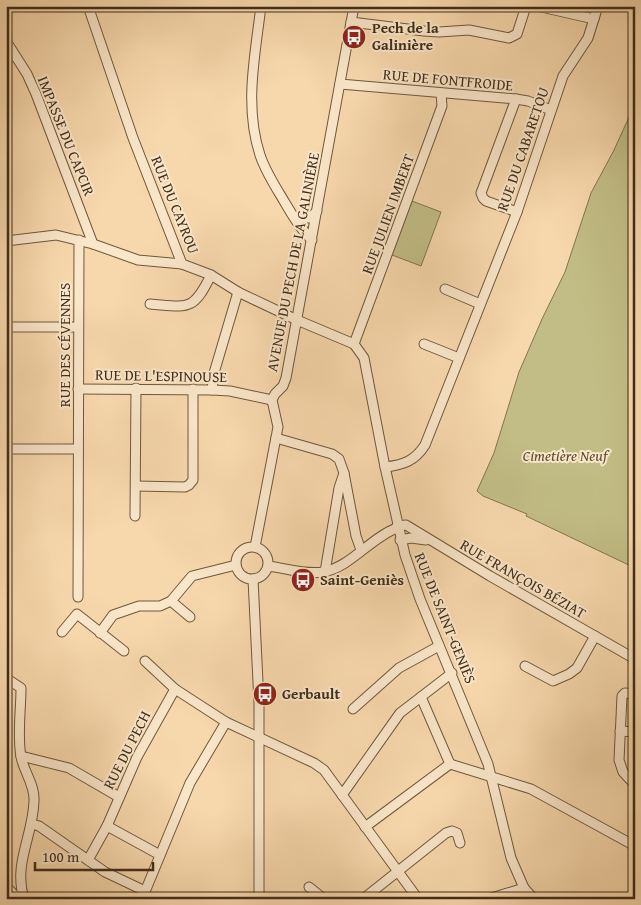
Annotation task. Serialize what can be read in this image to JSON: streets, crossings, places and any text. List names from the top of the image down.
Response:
{
  "streets": {
    "street": [
      "RUE DE FONTFROIDE",
      "IMPASSE DU CAPCIR",
      "RUE DU CABARETOU",
      "RUE DU CAYROU",
      "RUE JULIEN IMBERT",
      "AVENUE DU PECH DE LA GALINIÈRE",
      "RUE DES CÉVENNES",
      "RUE DE L'ESPINOUSE",
      "RUE FRANÇOIS BÉZIAT",
      "RUE DE SAINT-GENIÈS",
      "RUE DU PECH"
    ]
  },
  "crossings": [
    ["RUE DE FONTFROIDE", "RUE DU CABARETOU"],
    ["RUE DE FONTFROIDE", "RUE JULIEN IMBERT"],
    ["RUE DE FONTFROIDE", "AVENUE DU PECH DE LA GALINIÈRE"],
    ["RUE DU CABARETOU", "RUE DE SAINT-GENIÈS"],
    ["RUE DU CAYROU", "RUE JULIEN IMBERT"],
    ["RUE DU CAYROU", "AVENUE DU PECH DE LA GALINIÈRE"],
    ["RUE DU CAYROU", "RUE DE SAINT-GENIÈS"],
    ["RUE JULIEN IMBERT", "RUE DE SAINT-GENIÈS"],
    ["AVENUE DU PECH DE LA GALINIÈRE", "RUE DE L'ESPINOUSE"],
    ["RUE DES CÉVENNES", "RUE DE L'ESPINOUSE"],
    ["RUE FRANÇOIS BÉZIAT", "RUE DE SAINT-GENIÈS"]
  ],
  "parks": ["Cimetière Neuf"],
  "places": {
    "bus stop": ["Pech de la Galinière", "Saint-Geniès", "Gerbault"]
  },
  "scale_bar": "100 m"
}
